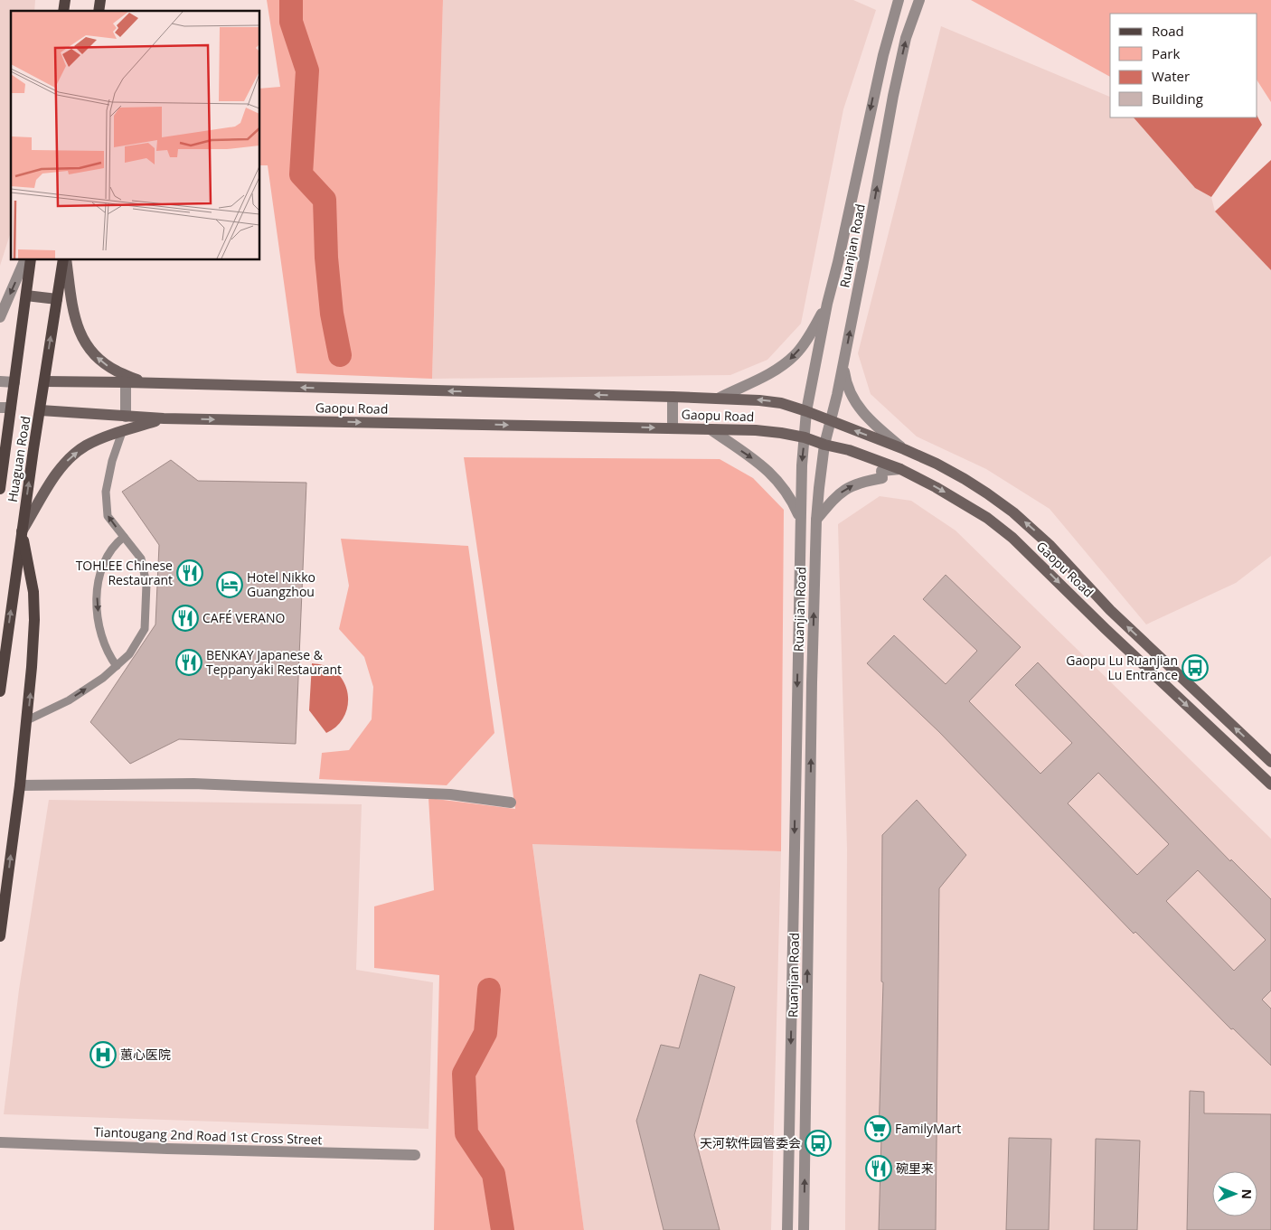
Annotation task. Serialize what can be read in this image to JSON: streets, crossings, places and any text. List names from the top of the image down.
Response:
{
  "streets": {
    "main road": ["Gaopu Road", "Huaguan Road"],
    "street": ["Ruanjian Road", "Tiantougang 2nd Road 1st Cross Street"]
  },
  "crossings": [
    ["Ruanjian Road", "Gaopu Road"],
    ["Gaopu Road", "Huaguan Road"]
  ],
  "places": {
    "restaurant": [
      "TOHLEE Chinese Restaurant",
      "CAFÉ VERANO",
      "BENKAY Japanese & Teppanyaki Restaurant",
      "碗里来"
    ],
    "hotel": ["Hotel Nikko Guangzhou"],
    "bus stop": ["Gaopu Lu Ruanjian Lu Entrance", "天河软件园管委会"],
    "hospital": ["蕙心医院"],
    "supermarket": ["FamilyMart"]
  },
  "legend": [
    "Road",
    "Park",
    "Water",
    "Building"
  ],
  "north": "right"
}
